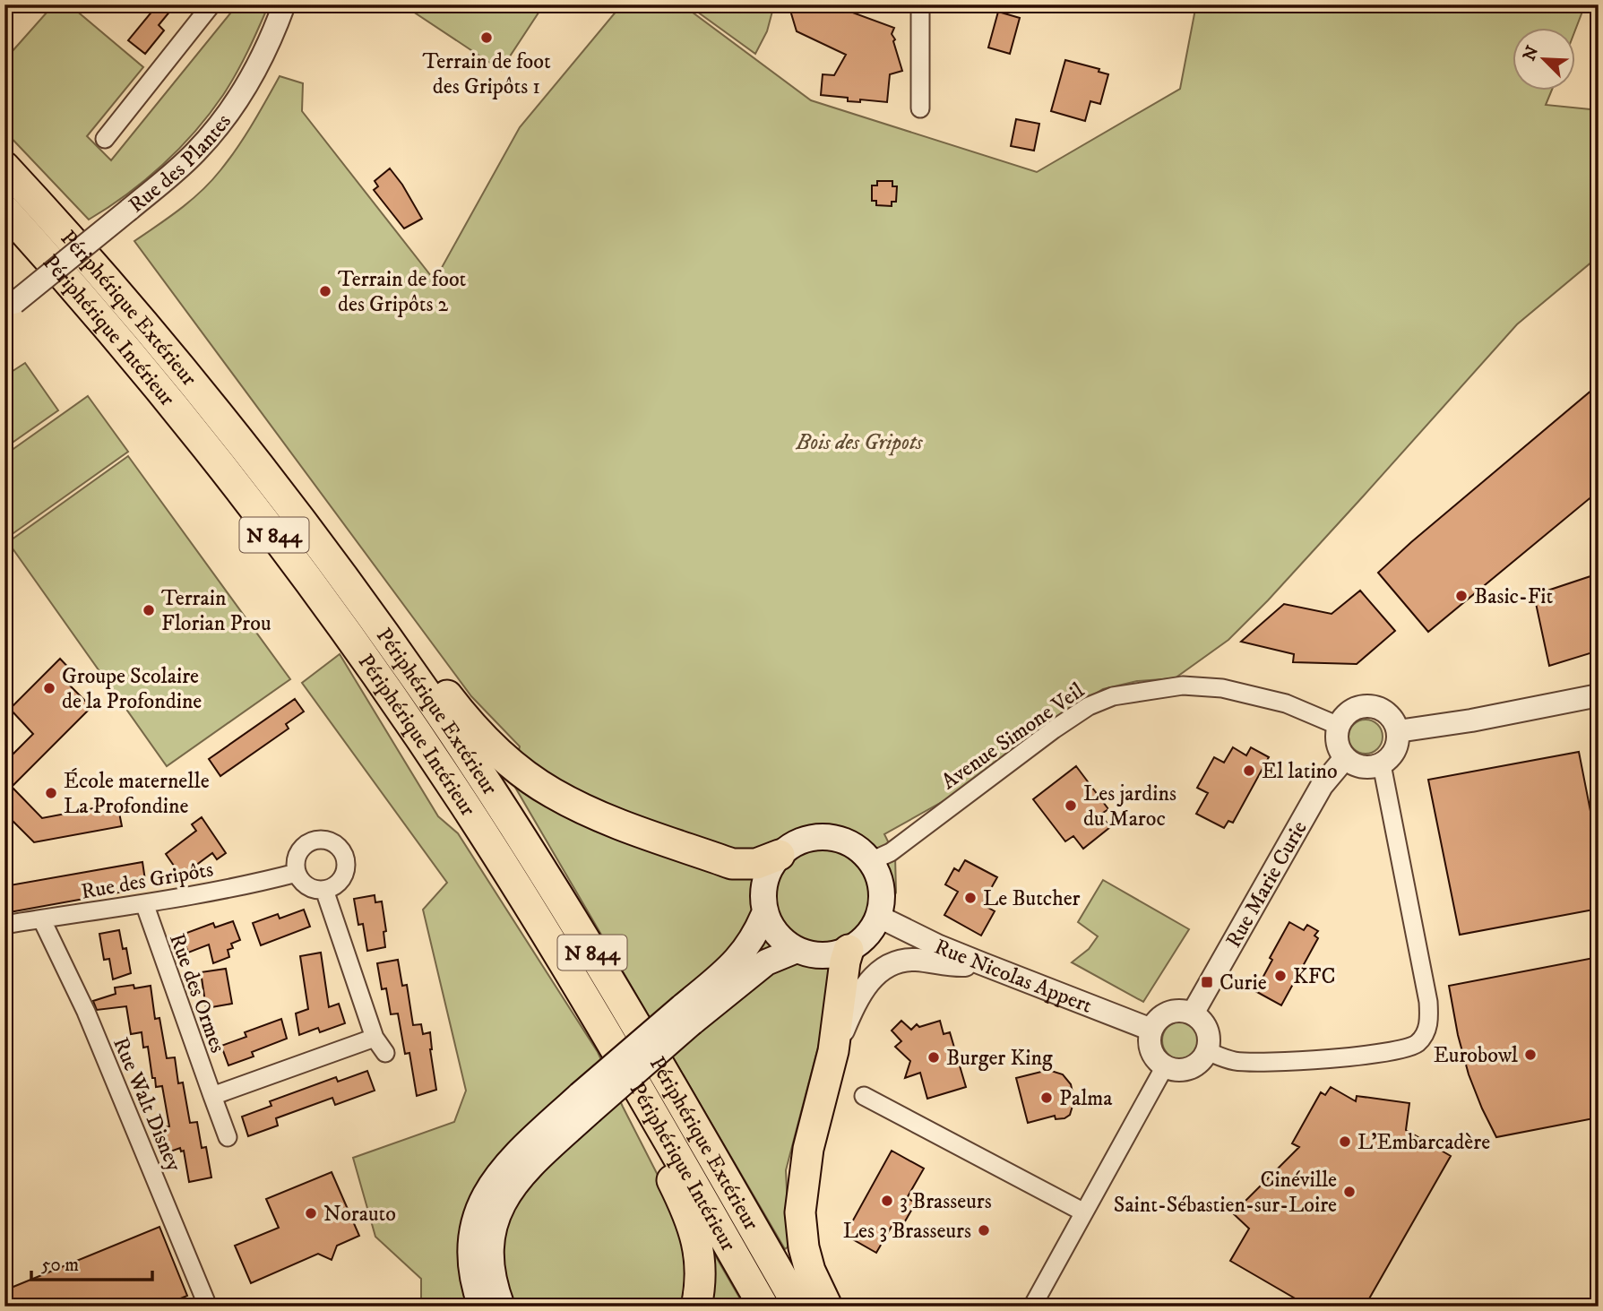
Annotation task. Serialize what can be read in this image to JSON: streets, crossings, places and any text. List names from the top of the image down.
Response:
{
  "streets": {
    "highway": ["Périphérique Extérieur", "Périphérique Intérieur", "N 844"],
    "street": [
      "Rue des Plantes",
      "Avenue Simone Veil",
      "Rue des Gripôts",
      "Rue Marie Curie",
      "Rue Nicolas Appert",
      "Rue des Ormes",
      "Rue Walt Disney"
    ]
  },
  "crossings": [
    ["Avenue Simone Veil", "Rue Marie Curie"],
    ["Avenue Simone Veil", "Rue Nicolas Appert"],
    ["Rue des Gripôts", "Rue des Ormes"],
    ["Rue des Gripôts", "Rue Walt Disney"],
    ["Rue Marie Curie", "Rue Nicolas Appert"]
  ],
  "parks": ["Bois des Gripots"],
  "places": {
    "other": [
      "Terrain de foot des Gripôts 1",
      "Terrain de foot des Gripôts 2",
      "Basic-Fit",
      "Terrain Florian Prou",
      "Groupe Scolaire de la Profondine",
      "El latino",
      "École maternelle La Profondine",
      "Les jardins du Maroc",
      "Le Butcher",
      "KFC",
      "Eurobowl",
      "Burger King",
      "Palma",
      "L'Embarcadère",
      "Cinéville Saint-Sébastien-sur-Loire",
      "3 Brasseurs",
      "Norauto",
      "Les 3 Brasseurs"
    ],
    "transit": ["Curie"]
  },
  "scale_bar": "50 m",
  "north": "top left"
}
